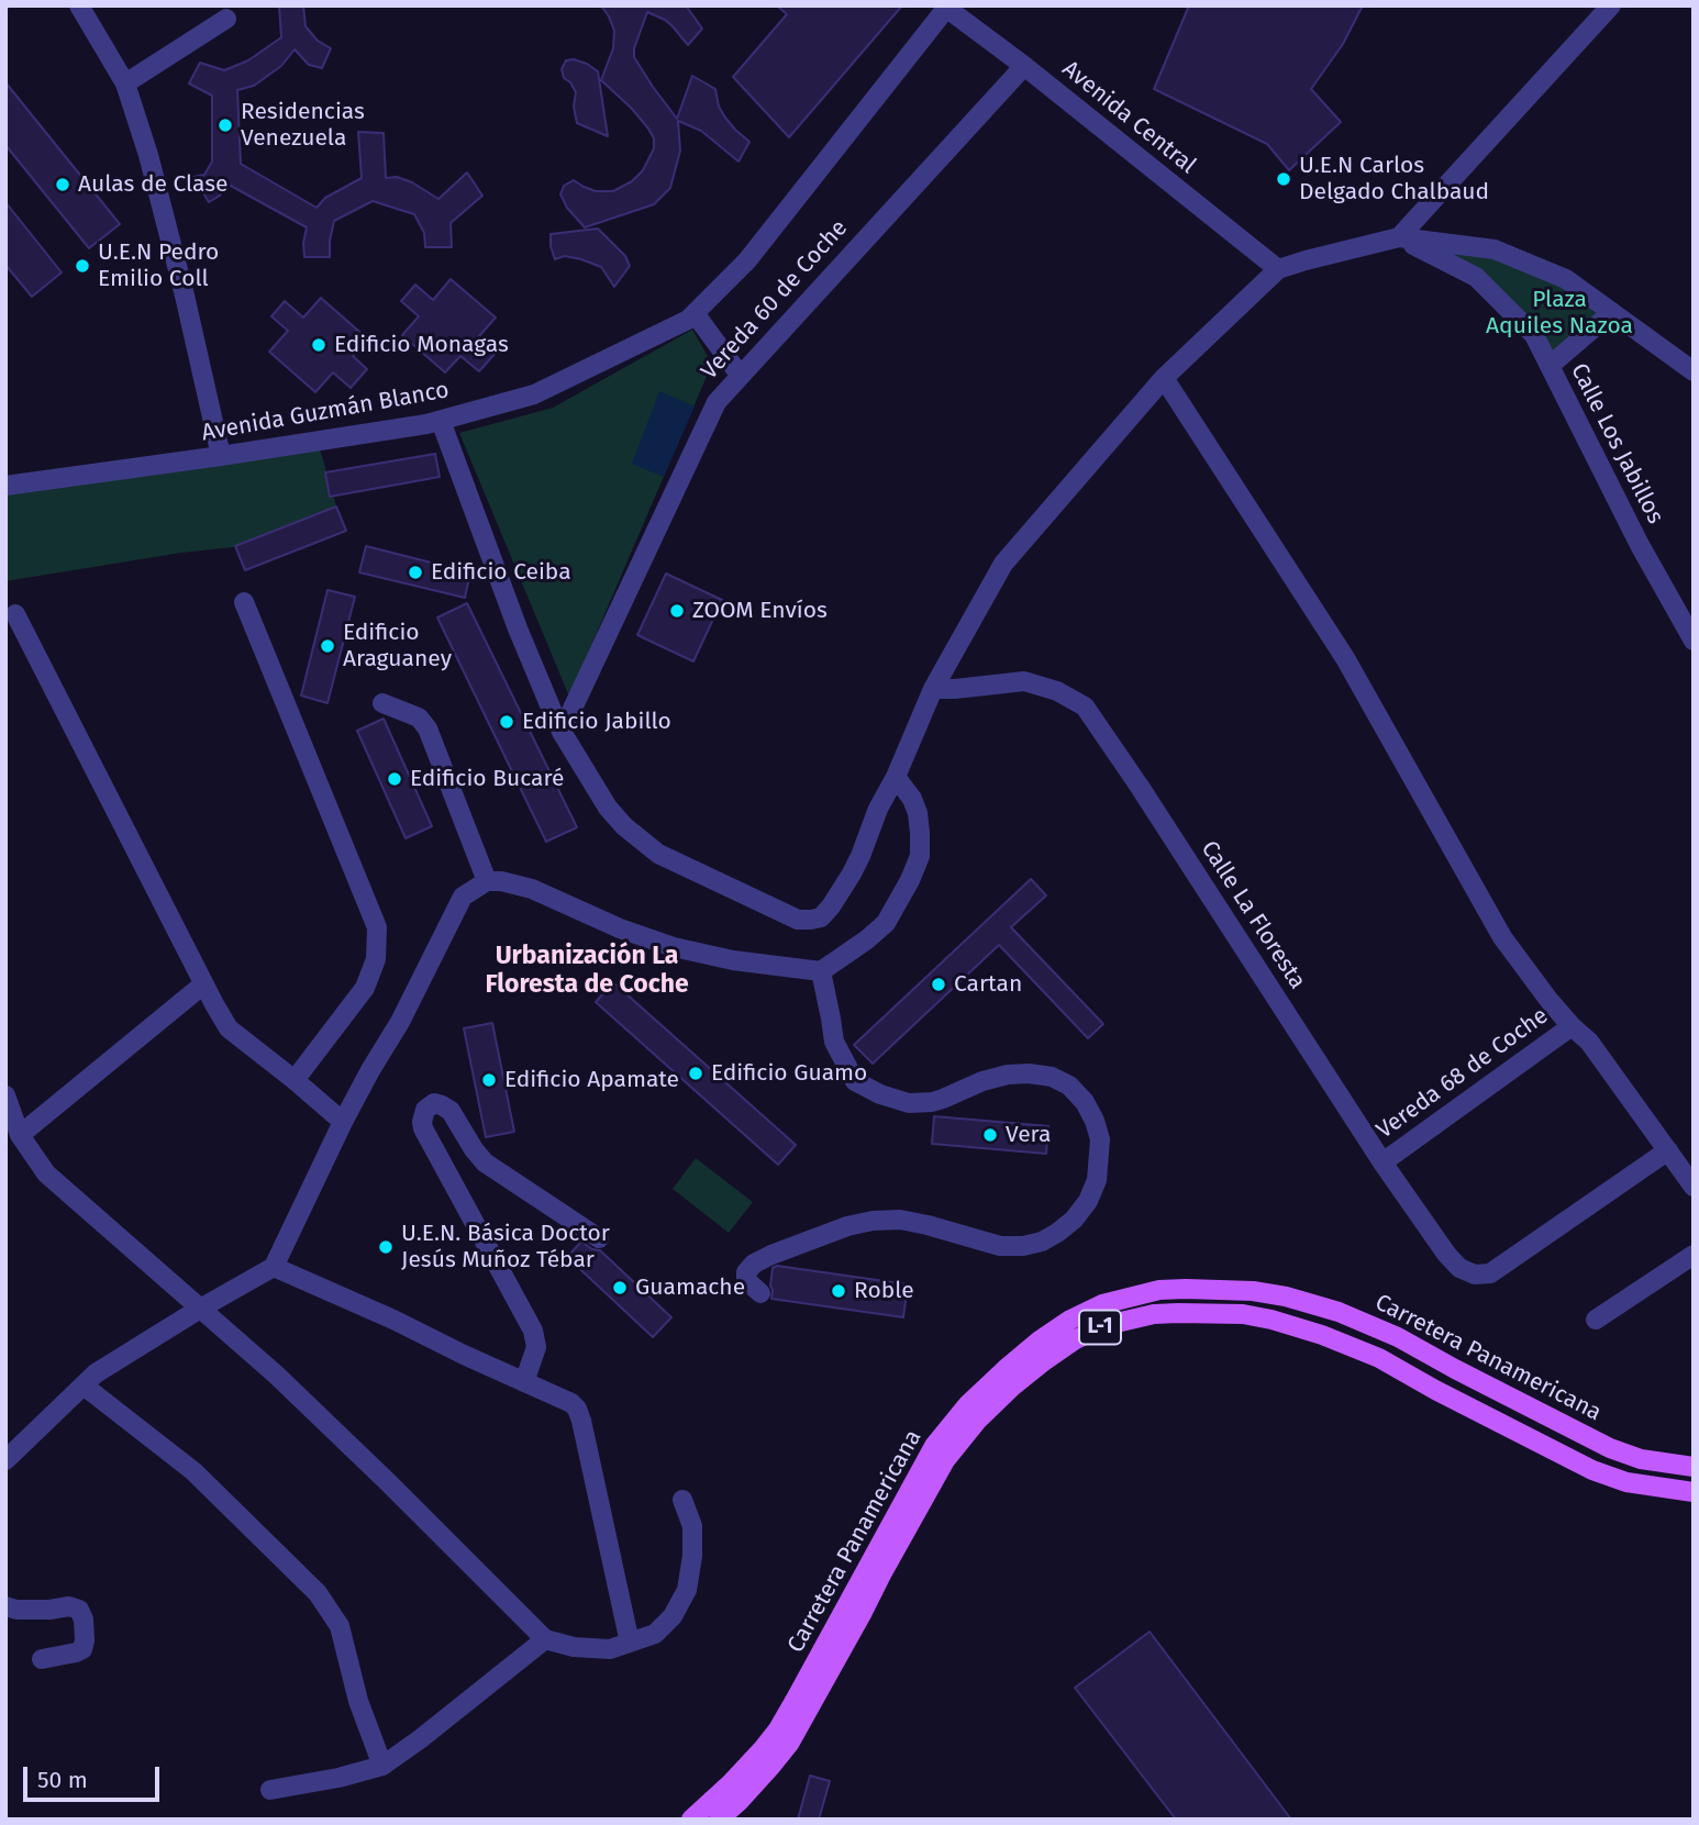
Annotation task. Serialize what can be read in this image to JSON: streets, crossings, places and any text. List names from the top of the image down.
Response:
{
  "streets": {
    "main road": ["L-1", "Carretera Panamericana"],
    "street": [
      "Avenida Central",
      "Vereda 60 de Coche",
      "Avenida Guzmán Blanco",
      "Calle Los Jabillos",
      "Calle La Floresta",
      "Vereda 68 de Coche"
    ]
  },
  "crossings": [
    ["Avenida Central", "Vereda 60 de Coche"],
    ["Avenida Central", "Avenida Guzmán Blanco"],
    ["Calle La Floresta", "Vereda 68 de Coche"]
  ],
  "districts": ["Urbanización La Floresta de Coche"],
  "parks": ["Plaza Aquiles Nazoa"],
  "places": [
    "Residencias Venezuela",
    "U.E.N Carlos Delgado Chalbaud",
    "Aulas de Clase",
    "U.E.N Pedro Emilio Coll",
    "Edificio Monagas",
    "Edificio Ceiba",
    "ZOOM Envíos",
    "Edificio Araguaney",
    "Edificio Jabillo",
    "Edificio Bucaré",
    "Cartan",
    "Edificio Guamo",
    "Edificio Apamate",
    "Vera",
    "U.E.N. Básica Doctor Jesús Muñoz Tébar",
    "Guamache",
    "Roble"
  ],
  "scale_bar": "50 m"
}
